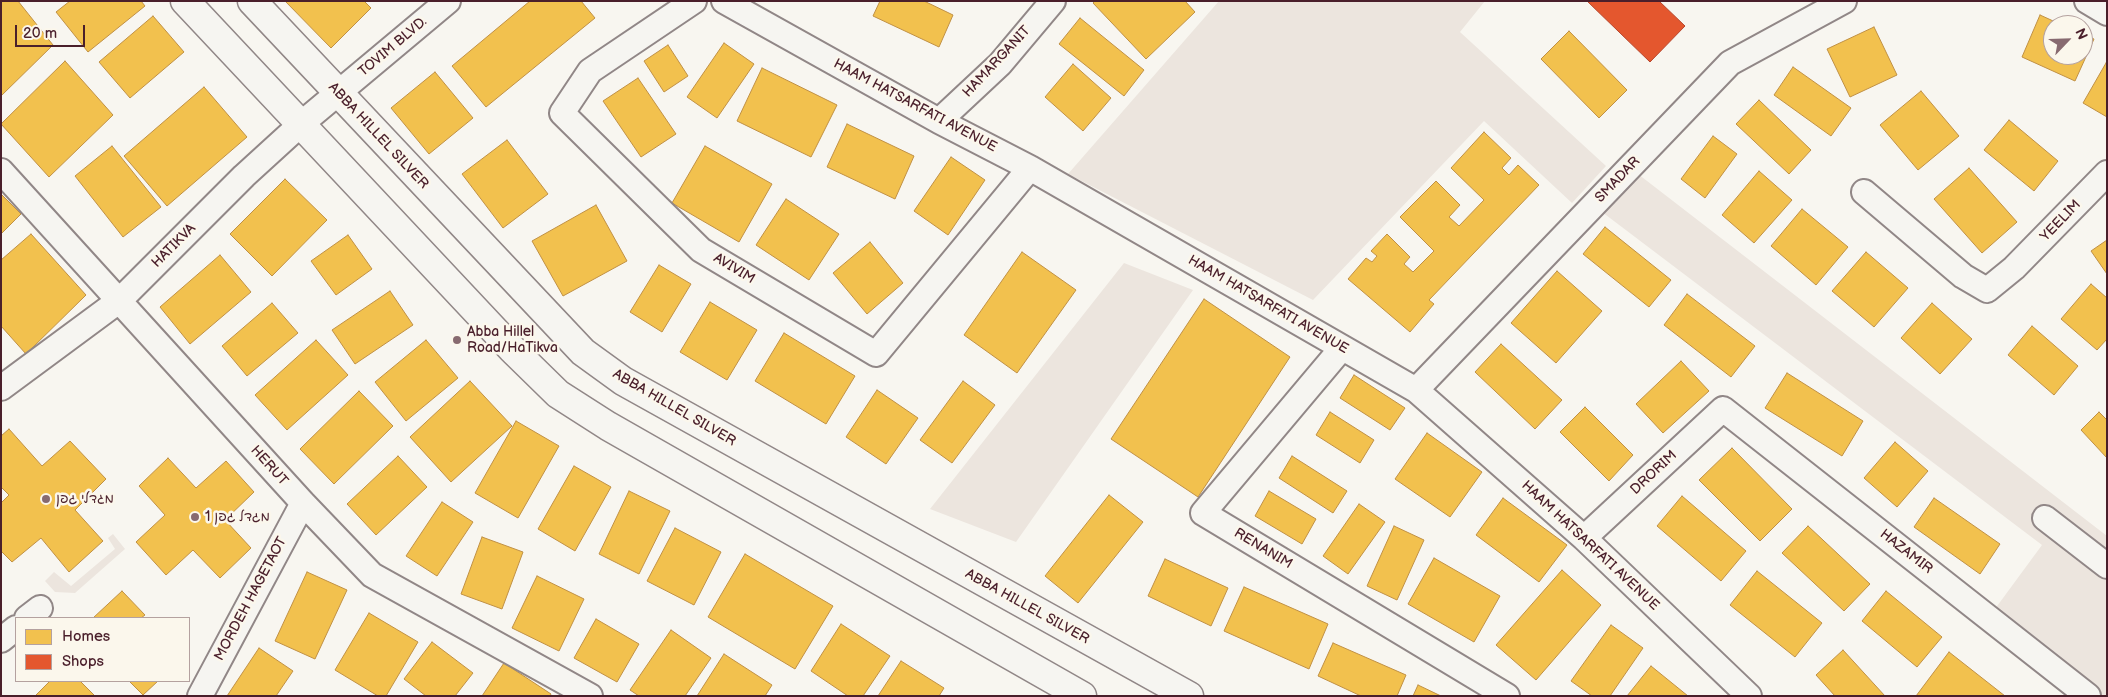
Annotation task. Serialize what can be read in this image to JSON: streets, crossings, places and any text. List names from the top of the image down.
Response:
{
  "streets": {
    "main road": ["ABBA HILLEL SILVER"],
    "street": [
      "TOVIM BLVD.",
      "HAMARGANIT",
      "HAAM HATSARFATI AVENUE",
      "SMADAR",
      "YEELIM",
      "HATIKVA",
      "AVIVIM",
      "HERUT",
      "DRORIM",
      "RENANIM",
      "HAZAMIR",
      "MORDEH HAGETAOT"
    ]
  },
  "crossings": [
    ["TOVIM BLVD.", "ABBA HILLEL SILVER"],
    ["TOVIM BLVD.", "HATIKVA"],
    ["HAMARGANIT", "HAAM HATSARFATI AVENUE"],
    ["HAAM HATSARFATI AVENUE", "SMADAR"],
    ["HAAM HATSARFATI AVENUE", "AVIVIM"],
    ["HAAM HATSARFATI AVENUE", "DRORIM"],
    ["HAAM HATSARFATI AVENUE", "RENANIM"],
    ["ABBA HILLEL SILVER", "HATIKVA"],
    ["HATIKVA", "HERUT"],
    ["HERUT", "MORDEH HAGETAOT"],
    ["DRORIM", "HAZAMIR"]
  ],
  "places": ["Abba Hillel Road/HaTikva", "מגדלי גפן", "מגדל גפן 1"],
  "legend": ["Homes", "Shops"],
  "scale_bar": "20 m",
  "north": "top right"
}
